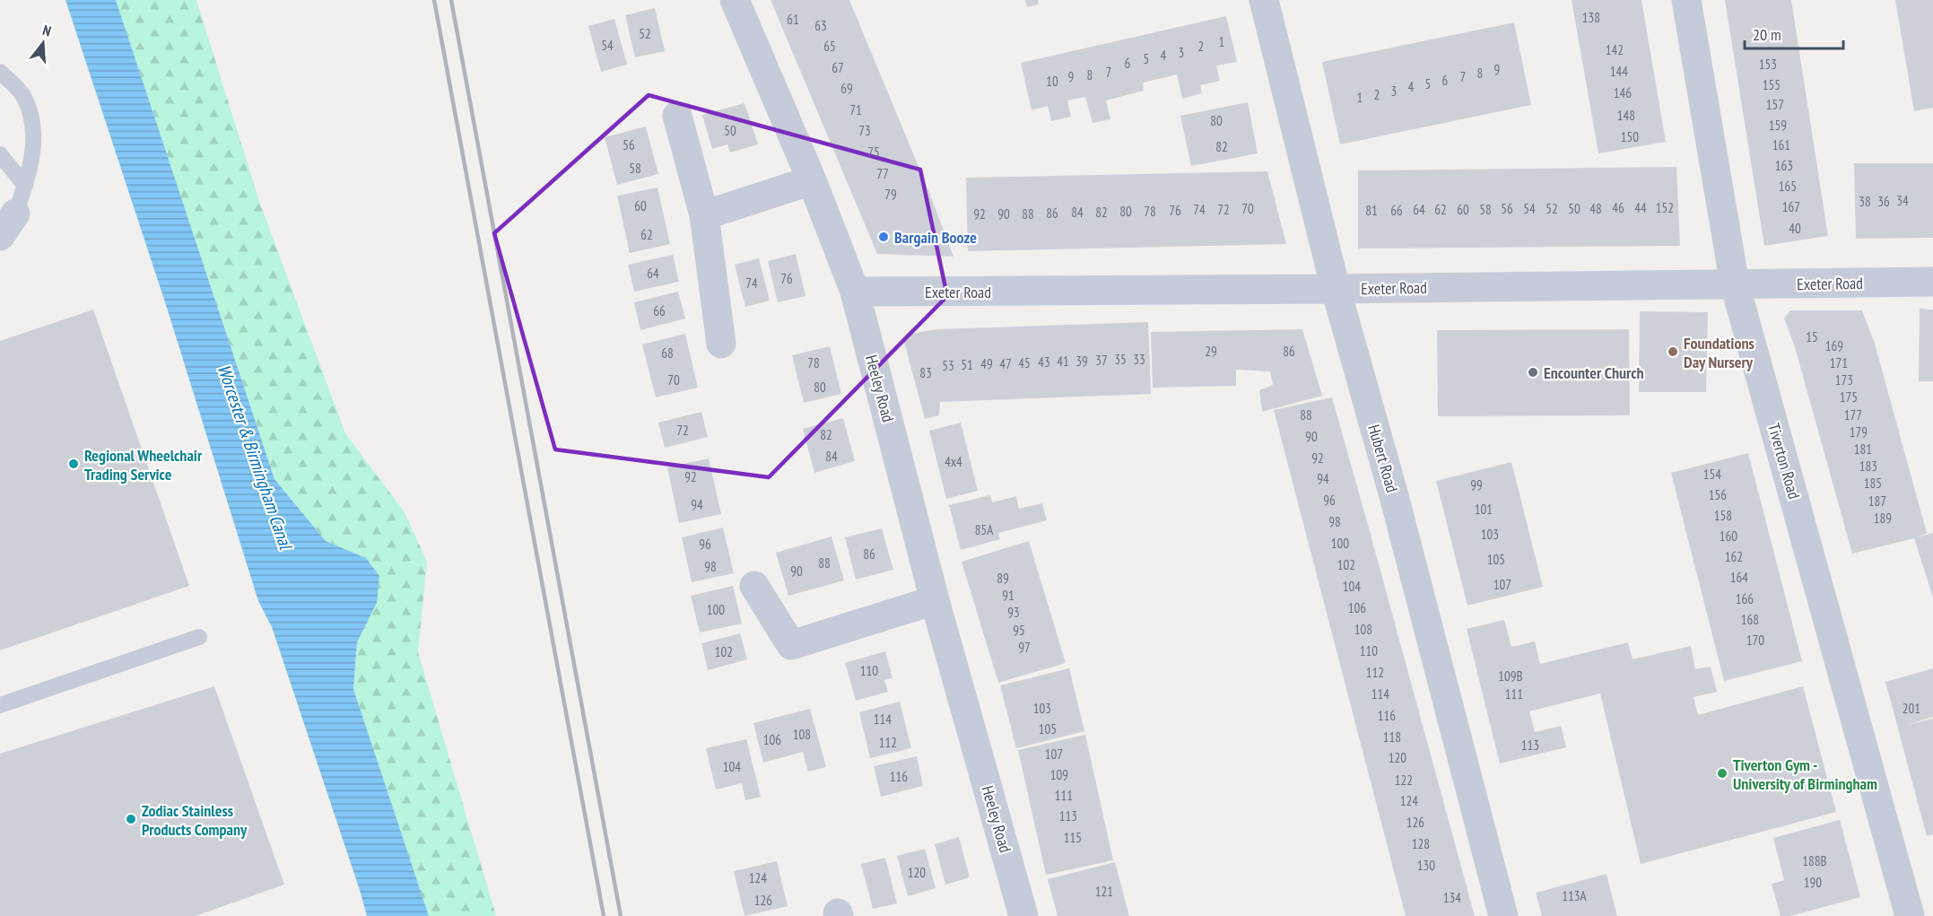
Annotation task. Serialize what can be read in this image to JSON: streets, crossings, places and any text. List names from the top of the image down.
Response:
{
  "streets": {
    "street": [
      "Exeter Road",
      "Heeley Road",
      "Hubert Road",
      "Tiverton Road"
    ]
  },
  "crossings": [
    ["Exeter Road", "Heeley Road"],
    ["Exeter Road", "Hubert Road"],
    ["Exeter Road", "Tiverton Road"]
  ],
  "water": ["Worcester & Birmingham Canal"],
  "places": [
    "Bargain Booze",
    "Foundations Day Nursery",
    "Encounter Church",
    "Regional Wheelchair Trading Service",
    "Tiverton Gym - University of Birmingham",
    "Zodiac Stainless Products Company"
  ],
  "house_numbers": [
    "138",
    "61",
    "63",
    "52",
    "1",
    "54",
    "65",
    "2",
    "142",
    "3",
    "4",
    "5",
    "6",
    "153",
    "67",
    "9",
    "144",
    "7",
    "8",
    "8",
    "9",
    "7",
    "6",
    "10",
    "5",
    "155",
    "4",
    "69",
    "3",
    "146",
    "2",
    "1",
    "157",
    "71",
    "148",
    "80",
    "159",
    "50",
    "73",
    "150",
    "56",
    "161",
    "82",
    "75",
    "163",
    "58",
    "77",
    "165",
    "79",
    "34",
    "38",
    "36",
    "60",
    "167",
    "46",
    "44",
    "152",
    "70",
    "56",
    "54",
    "52",
    "50",
    "48",
    "74",
    "72",
    "64",
    "62",
    "60",
    "58",
    "76",
    "81",
    "66",
    "80",
    "78",
    "84",
    "82",
    "86",
    "92",
    "90",
    "88",
    "40",
    "62",
    "64",
    "76",
    "74",
    "66",
    "15",
    "169",
    "29",
    "86",
    "68",
    "35",
    "33",
    "37",
    "41",
    "39",
    "43",
    "78",
    "45",
    "171",
    "49",
    "47",
    "51",
    "53",
    "83",
    "70",
    "173",
    "80",
    "175",
    "88",
    "177",
    "72",
    "179",
    "82",
    "90",
    "181",
    "84",
    "92",
    "4x4",
    "183",
    "154",
    "92",
    "94",
    "185",
    "99",
    "156",
    "96",
    "187",
    "94",
    "101",
    "158",
    "189",
    "98",
    "85A",
    "103",
    "160",
    "100",
    "96",
    "86",
    "162",
    "105",
    "88",
    "102",
    "98",
    "90",
    "164",
    "89",
    "107",
    "104",
    "91",
    "166",
    "106",
    "100",
    "93",
    "168",
    "108",
    "95",
    "170",
    "97",
    "110",
    "102",
    "110",
    "112",
    "109B",
    "114",
    "111",
    "103",
    "201",
    "116",
    "114",
    "105",
    "108",
    "118",
    "106",
    "112",
    "113",
    "107",
    "120",
    "104",
    "109",
    "116",
    "122",
    "111",
    "124",
    "113",
    "126",
    "115",
    "128",
    "188B",
    "130",
    "120",
    "124",
    "190",
    "121",
    "113A",
    "134",
    "126"
  ],
  "scale_bar": "20 m",
  "north": "top"
}
